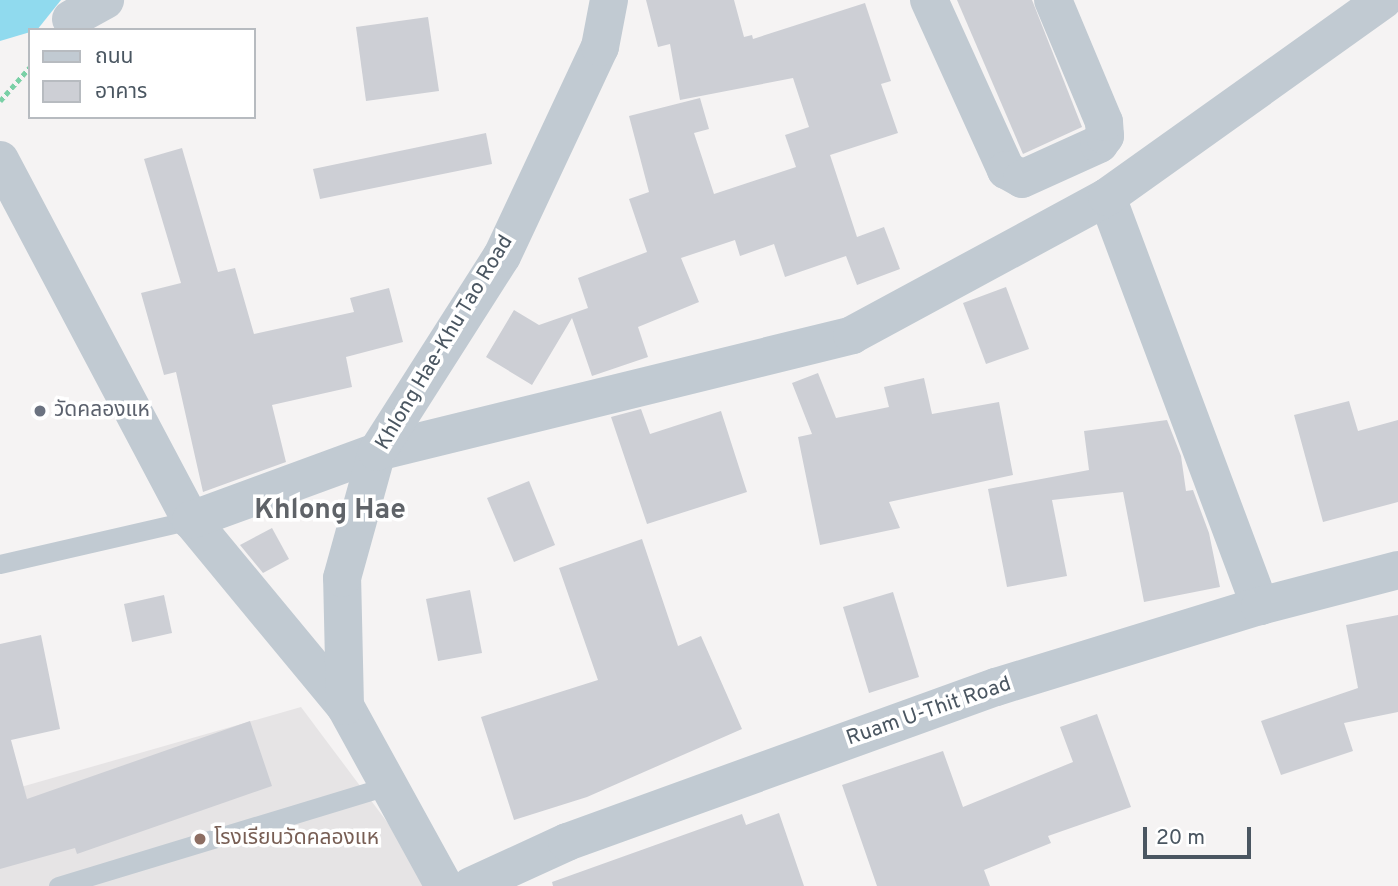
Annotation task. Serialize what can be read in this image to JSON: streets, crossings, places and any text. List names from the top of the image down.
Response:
{
  "streets": {
    "street": ["Khlong Hae-Khu Tao Road", "Ruam U-Thit Road"]
  },
  "districts": ["Khlong Hae"],
  "places": ["วัดคลองแห", "โรงเรียนวัดคลองแห"],
  "legend": ["ถนน", "อาคาร"],
  "scale_bar": "20 m"
}
